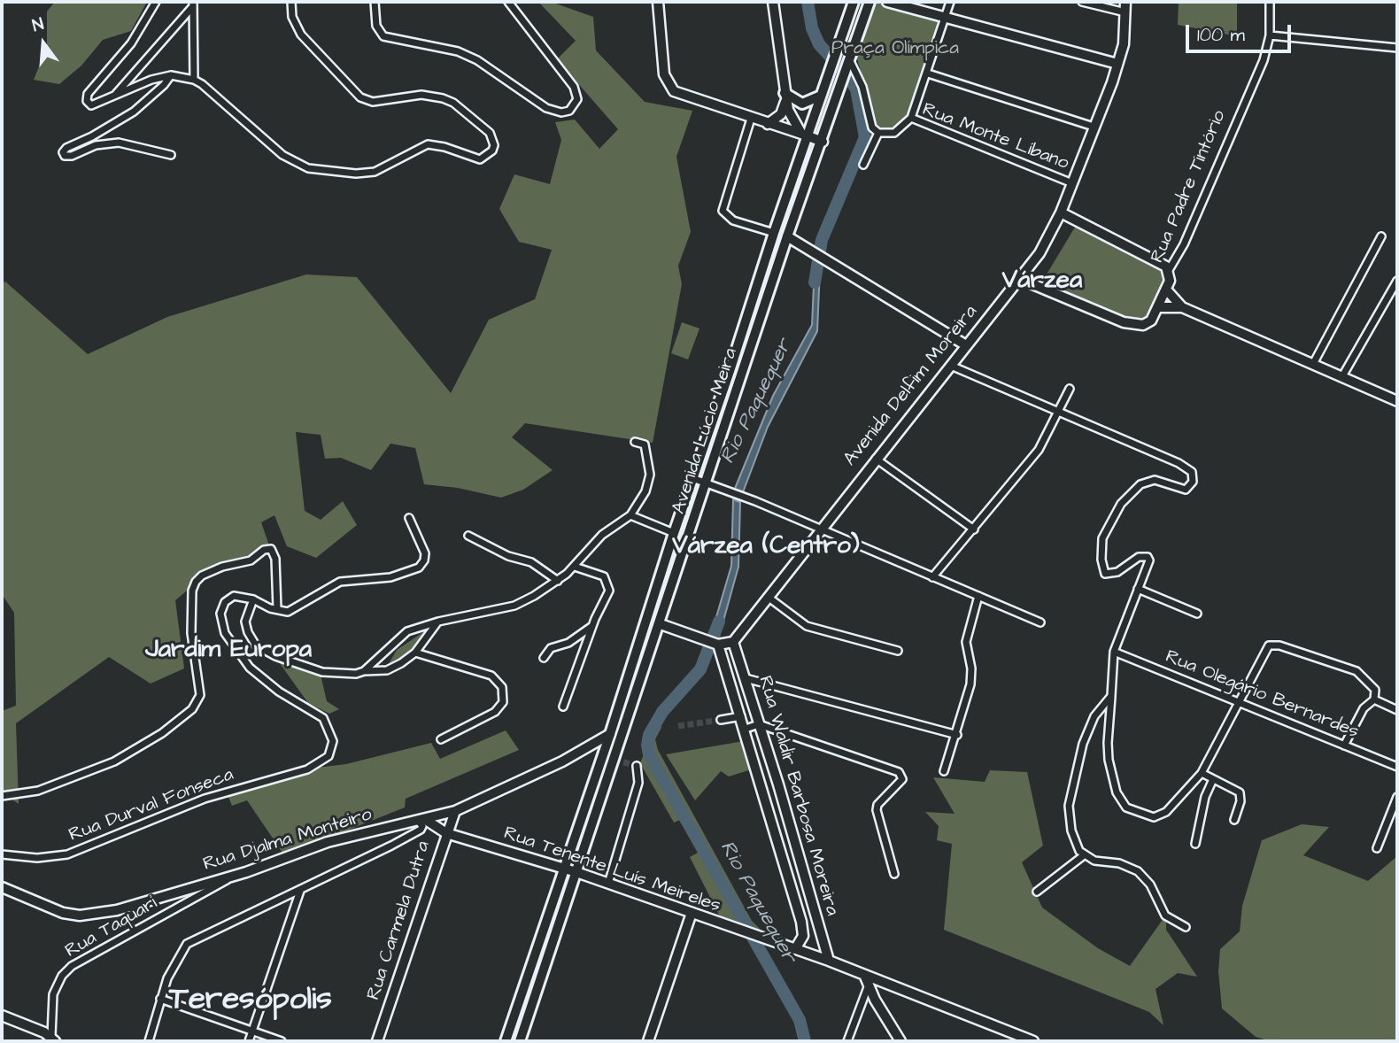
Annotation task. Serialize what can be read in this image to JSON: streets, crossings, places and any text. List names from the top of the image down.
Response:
{
  "streets": {
    "main road": [
      "Rua Padre Tintório",
      "Avenida Delfim Moreira",
      "Avenida Lúcio Meira",
      "Rua Waldir Barbosa Moreira",
      "Rua Djalma Monteiro",
      "Rua Tenente Luís Meireles",
      "Rua Carmela Dutra"
    ],
    "street": [
      "Rua Monte Líbano",
      "Rua Olegário Bernardes",
      "Rua Durval Fonseca",
      "Rua Taquari"
    ]
  },
  "crossings": [
    ["Rua Monte Líbano", "Avenida Delfim Moreira"],
    ["Avenida Delfim Moreira", "Rua Waldir Barbosa Moreira"],
    ["Avenida Lúcio Meira", "Rua Djalma Monteiro"],
    ["Avenida Lúcio Meira", "Rua Tenente Luís Meireles"],
    ["Rua Waldir Barbosa Moreira", "Rua Tenente Luís Meireles"],
    ["Rua Djalma Monteiro", "Rua Tenente Luís Meireles"],
    ["Rua Djalma Monteiro", "Rua Carmela Dutra"],
    ["Rua Djalma Monteiro", "Rua Taquari"],
    ["Rua Tenente Luís Meireles", "Rua Carmela Dutra"]
  ],
  "districts": [
    "Várzea",
    "Várzea (Centro)",
    "Jardim Europa",
    "Teresópolis"
  ],
  "water": ["Rio Paquequer"],
  "parks": ["Praça Olímpica"],
  "scale_bar": "100 m",
  "north": "top"
}
